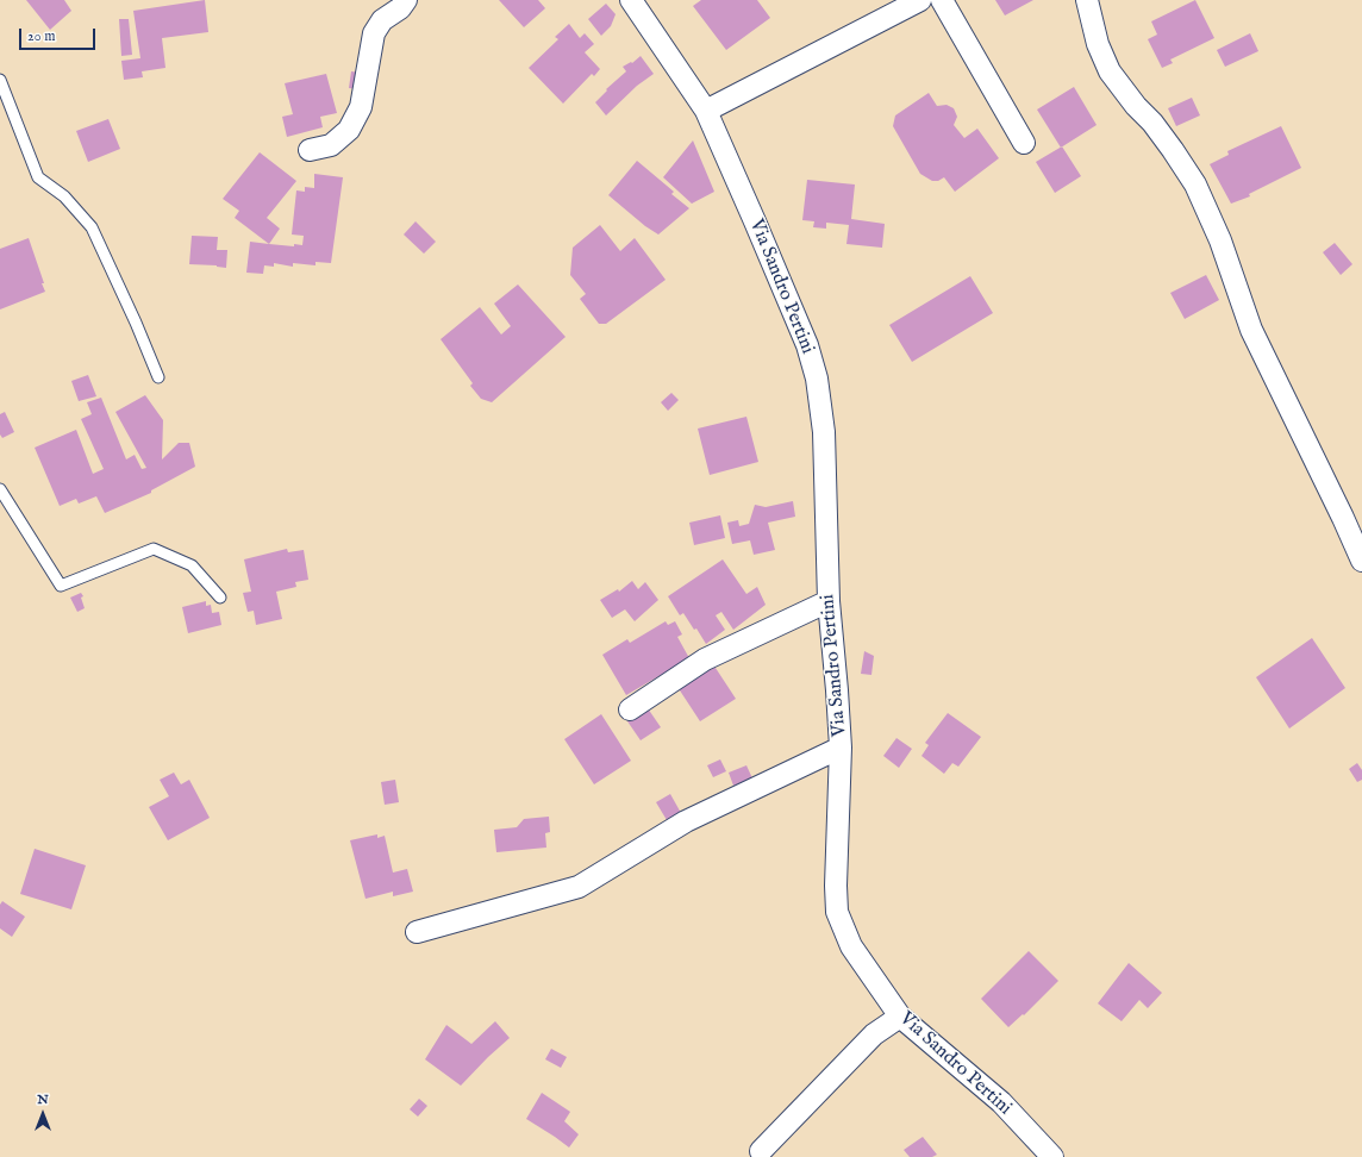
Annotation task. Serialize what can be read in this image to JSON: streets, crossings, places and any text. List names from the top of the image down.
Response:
{
  "streets": {
    "street": ["Via Sandro Pertini"]
  },
  "scale_bar": "20 m",
  "north": "top"
}
